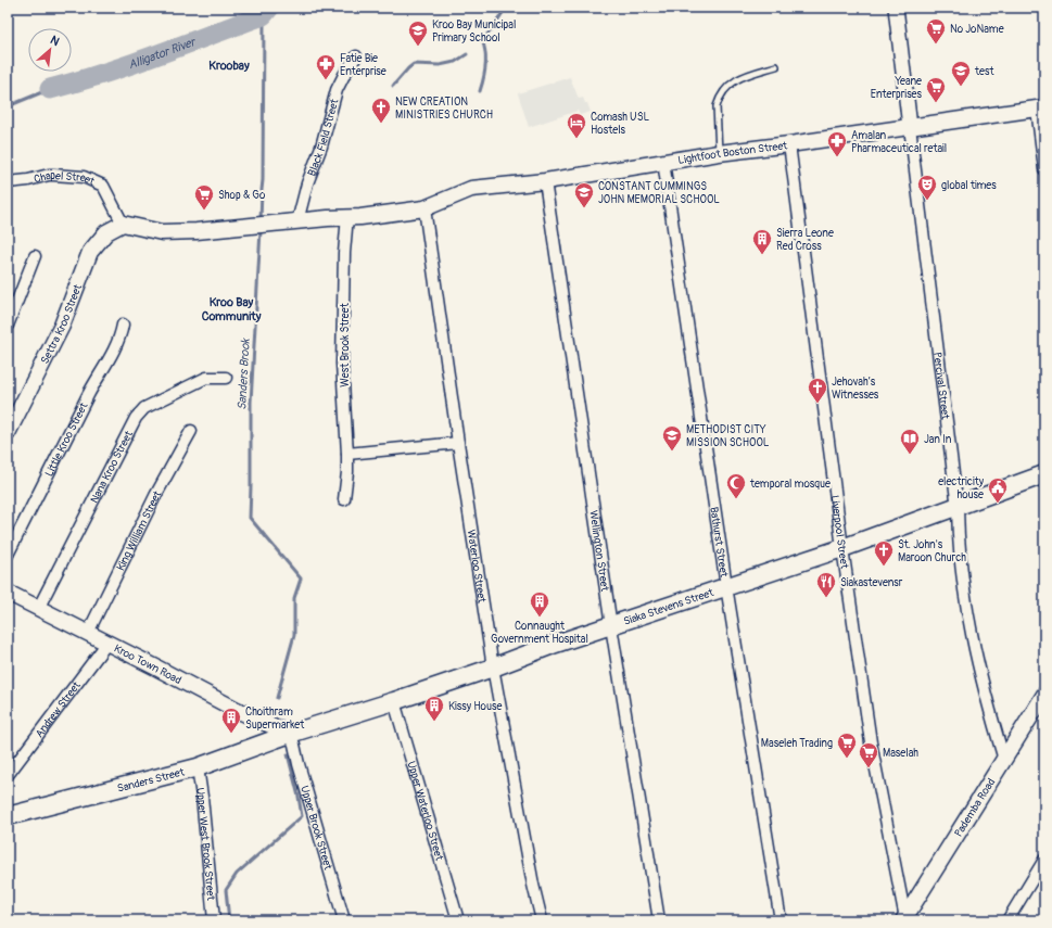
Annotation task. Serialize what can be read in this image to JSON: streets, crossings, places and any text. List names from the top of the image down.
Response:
{
  "streets": {
    "main road": [
      "Lightfoot Boston Street",
      "Settra Kroo Street",
      "Siaka Stevens Street",
      "Kroo Town Road",
      "Sanders Street",
      "Pademba Road"
    ],
    "street": [
      "Black Field Street",
      "Chapel Street",
      "West Brook Street",
      "Percival Street",
      "Little Kroo Street",
      "Nana Kroo Street",
      "King William Street",
      "Liverpool Street",
      "Bathurst Street",
      "Wellington Street",
      "Waterloo Street",
      "Andrew Street",
      "Upper Waterloo Street",
      "Upper Brook Street",
      "Upper West Brook Street"
    ]
  },
  "crossings": [
    ["Black Field Street", "Lightfoot Boston Street"],
    ["Lightfoot Boston Street", "Chapel Street"],
    ["Lightfoot Boston Street", "Settra Kroo Street"],
    ["Lightfoot Boston Street", "West Brook Street"],
    ["Lightfoot Boston Street", "Percival Street"],
    ["Lightfoot Boston Street", "Liverpool Street"],
    ["Lightfoot Boston Street", "Bathurst Street"],
    ["Lightfoot Boston Street", "Wellington Street"],
    ["Lightfoot Boston Street", "Waterloo Street"],
    ["Chapel Street", "Settra Kroo Street"],
    ["Percival Street", "Siaka Stevens Street"],
    ["Percival Street", "Pademba Road"],
    ["Nana Kroo Street", "Kroo Town Road"],
    ["King William Street", "Kroo Town Road"],
    ["Liverpool Street", "Siaka Stevens Street"],
    ["Liverpool Street", "Pademba Road"],
    ["Bathurst Street", "Siaka Stevens Street"],
    ["Wellington Street", "Siaka Stevens Street"],
    ["Waterloo Street", "Siaka Stevens Street"],
    ["Siaka Stevens Street", "Kroo Town Road"],
    ["Siaka Stevens Street", "Sanders Street"],
    ["Siaka Stevens Street", "Upper Waterloo Street"],
    ["Siaka Stevens Street", "Upper Brook Street"],
    ["Kroo Town Road", "Andrew Street"],
    ["Kroo Town Road", "Sanders Street"],
    ["Kroo Town Road", "Upper Brook Street"],
    ["Sanders Street", "Upper Brook Street"],
    ["Sanders Street", "Upper West Brook Street"]
  ],
  "districts": ["Kroobay", "Kroo Bay Community"],
  "water": ["Alligator River", "Sanders Brook"],
  "places": {
    "supermarket": [
      "No JoName",
      "Yeane Enterprises",
      "Shop & Go",
      "Maseleh Trading",
      "Maselah"
    ],
    "school or university": [
      "Kroo Bay Municipal Primary School",
      "test",
      "CONSTANT CUMMINGS JOHN MEMORIAL SCHOOL",
      "METHODIST CITY MISSION SCHOOL"
    ],
    "pharmacy": ["Fatie Bie Enterprise", "Amalan Pharmaceutical retail"],
    "church": ["NEW CREATION MINISTRIES CHURCH", "Jehovah’s Witnesses", "St. John's Maroon Church"],
    "hotel": ["Comash USL Hostels"],
    "theatre": ["global times"],
    "building": [
      "Sierra Leone Red Cross",
      "Connaught Government Hospital",
      "Kissy House",
      "Choithram Supermarket"
    ],
    "library": ["Jan In"],
    "mosque": ["temporal mosque"],
    "public building": ["electricity house"],
    "restaurant": ["Siakastevensr"]
  },
  "north": "top right"
}
